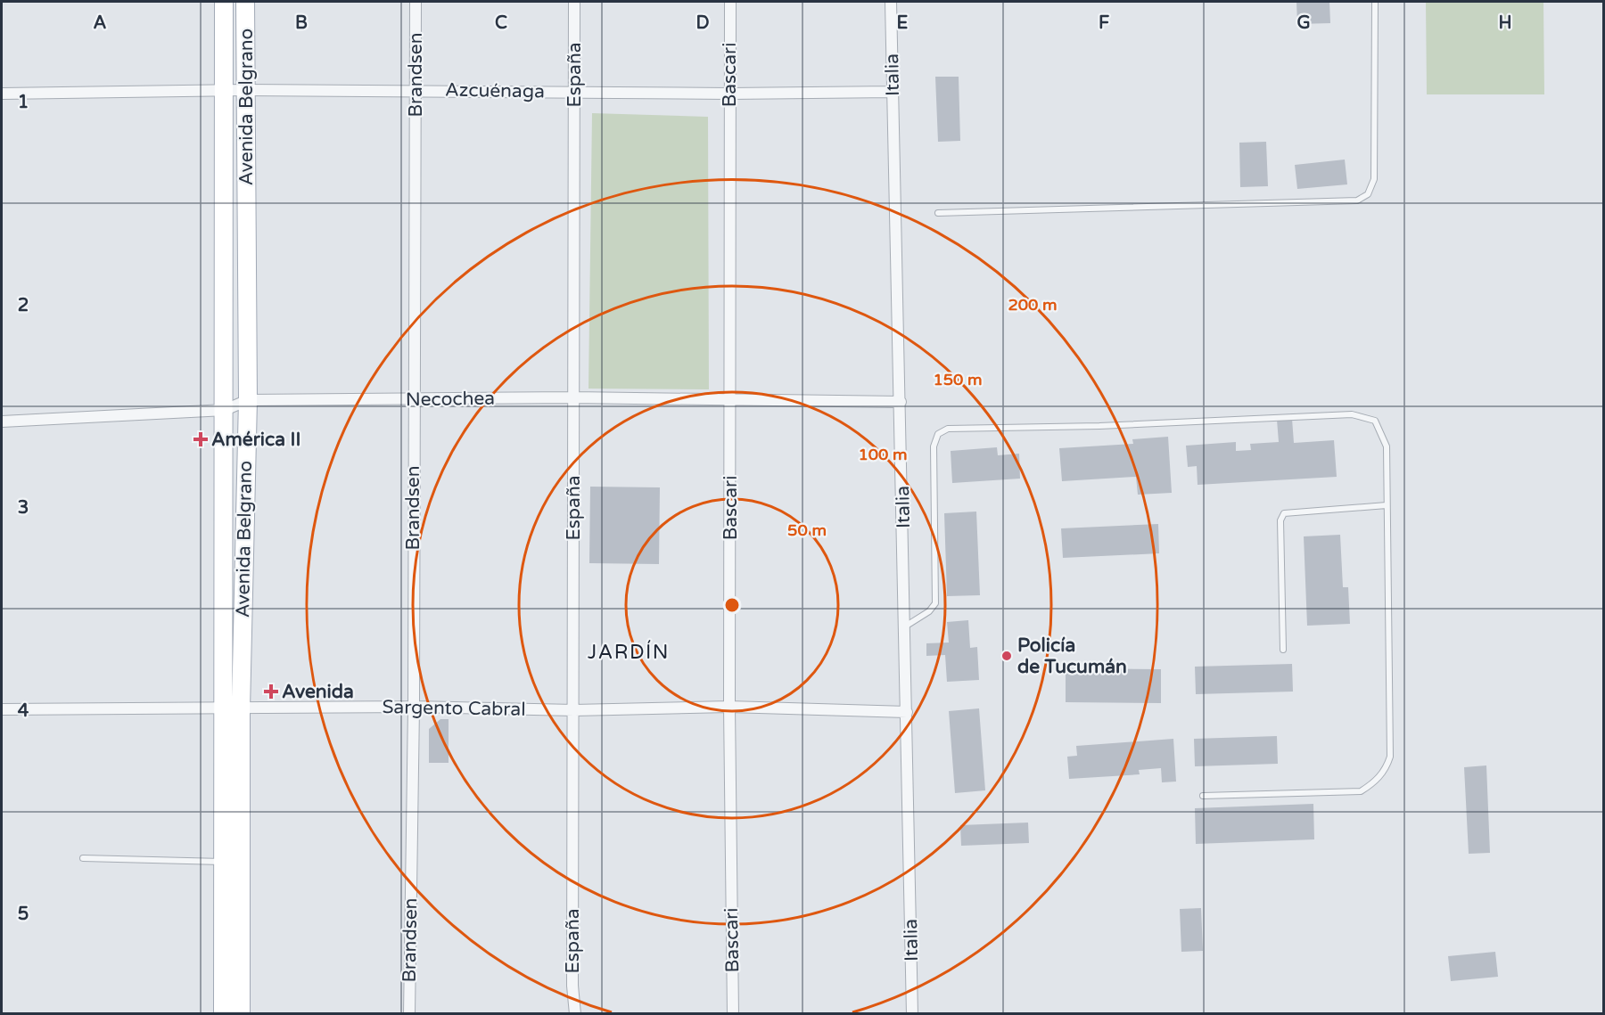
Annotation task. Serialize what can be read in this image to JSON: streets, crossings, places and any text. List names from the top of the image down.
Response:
{
  "streets": {
    "main road": ["Avenida Belgrano"],
    "street": [
      "Brandsen",
      "España",
      "Bascari",
      "Italia",
      "Azcuénaga",
      "Necochea",
      "Sargento Cabral"
    ]
  },
  "crossings": [
    ["Brandsen", "Azcuénaga"],
    ["Brandsen", "Necochea"],
    ["Brandsen", "Sargento Cabral"],
    ["España", "Azcuénaga"],
    ["España", "Necochea"],
    ["España", "Sargento Cabral"],
    ["Bascari", "Azcuénaga"],
    ["Bascari", "Necochea"],
    ["Bascari", "Sargento Cabral"],
    ["Italia", "Azcuénaga"],
    ["Italia", "Necochea"],
    ["Italia", "Sargento Cabral"],
    ["Azcuénaga", "Avenida Belgrano"],
    ["Avenida Belgrano", "Necochea"],
    ["Avenida Belgrano", "Sargento Cabral"]
  ],
  "districts": ["JARDÍN"],
  "places": {
    "health": ["América II", "Avenida"],
    "other": ["Policía de Tucumán"]
  },
  "grid": {
    "columns": [
      "A",
      "B",
      "C",
      "D",
      "E",
      "F",
      "G",
      "H"
    ],
    "rows": [
      "1",
      "2",
      "3",
      "4",
      "5"
    ]
  },
  "rings": [
    "200 m",
    "150 m",
    "100 m",
    "50 m"
  ]
}
